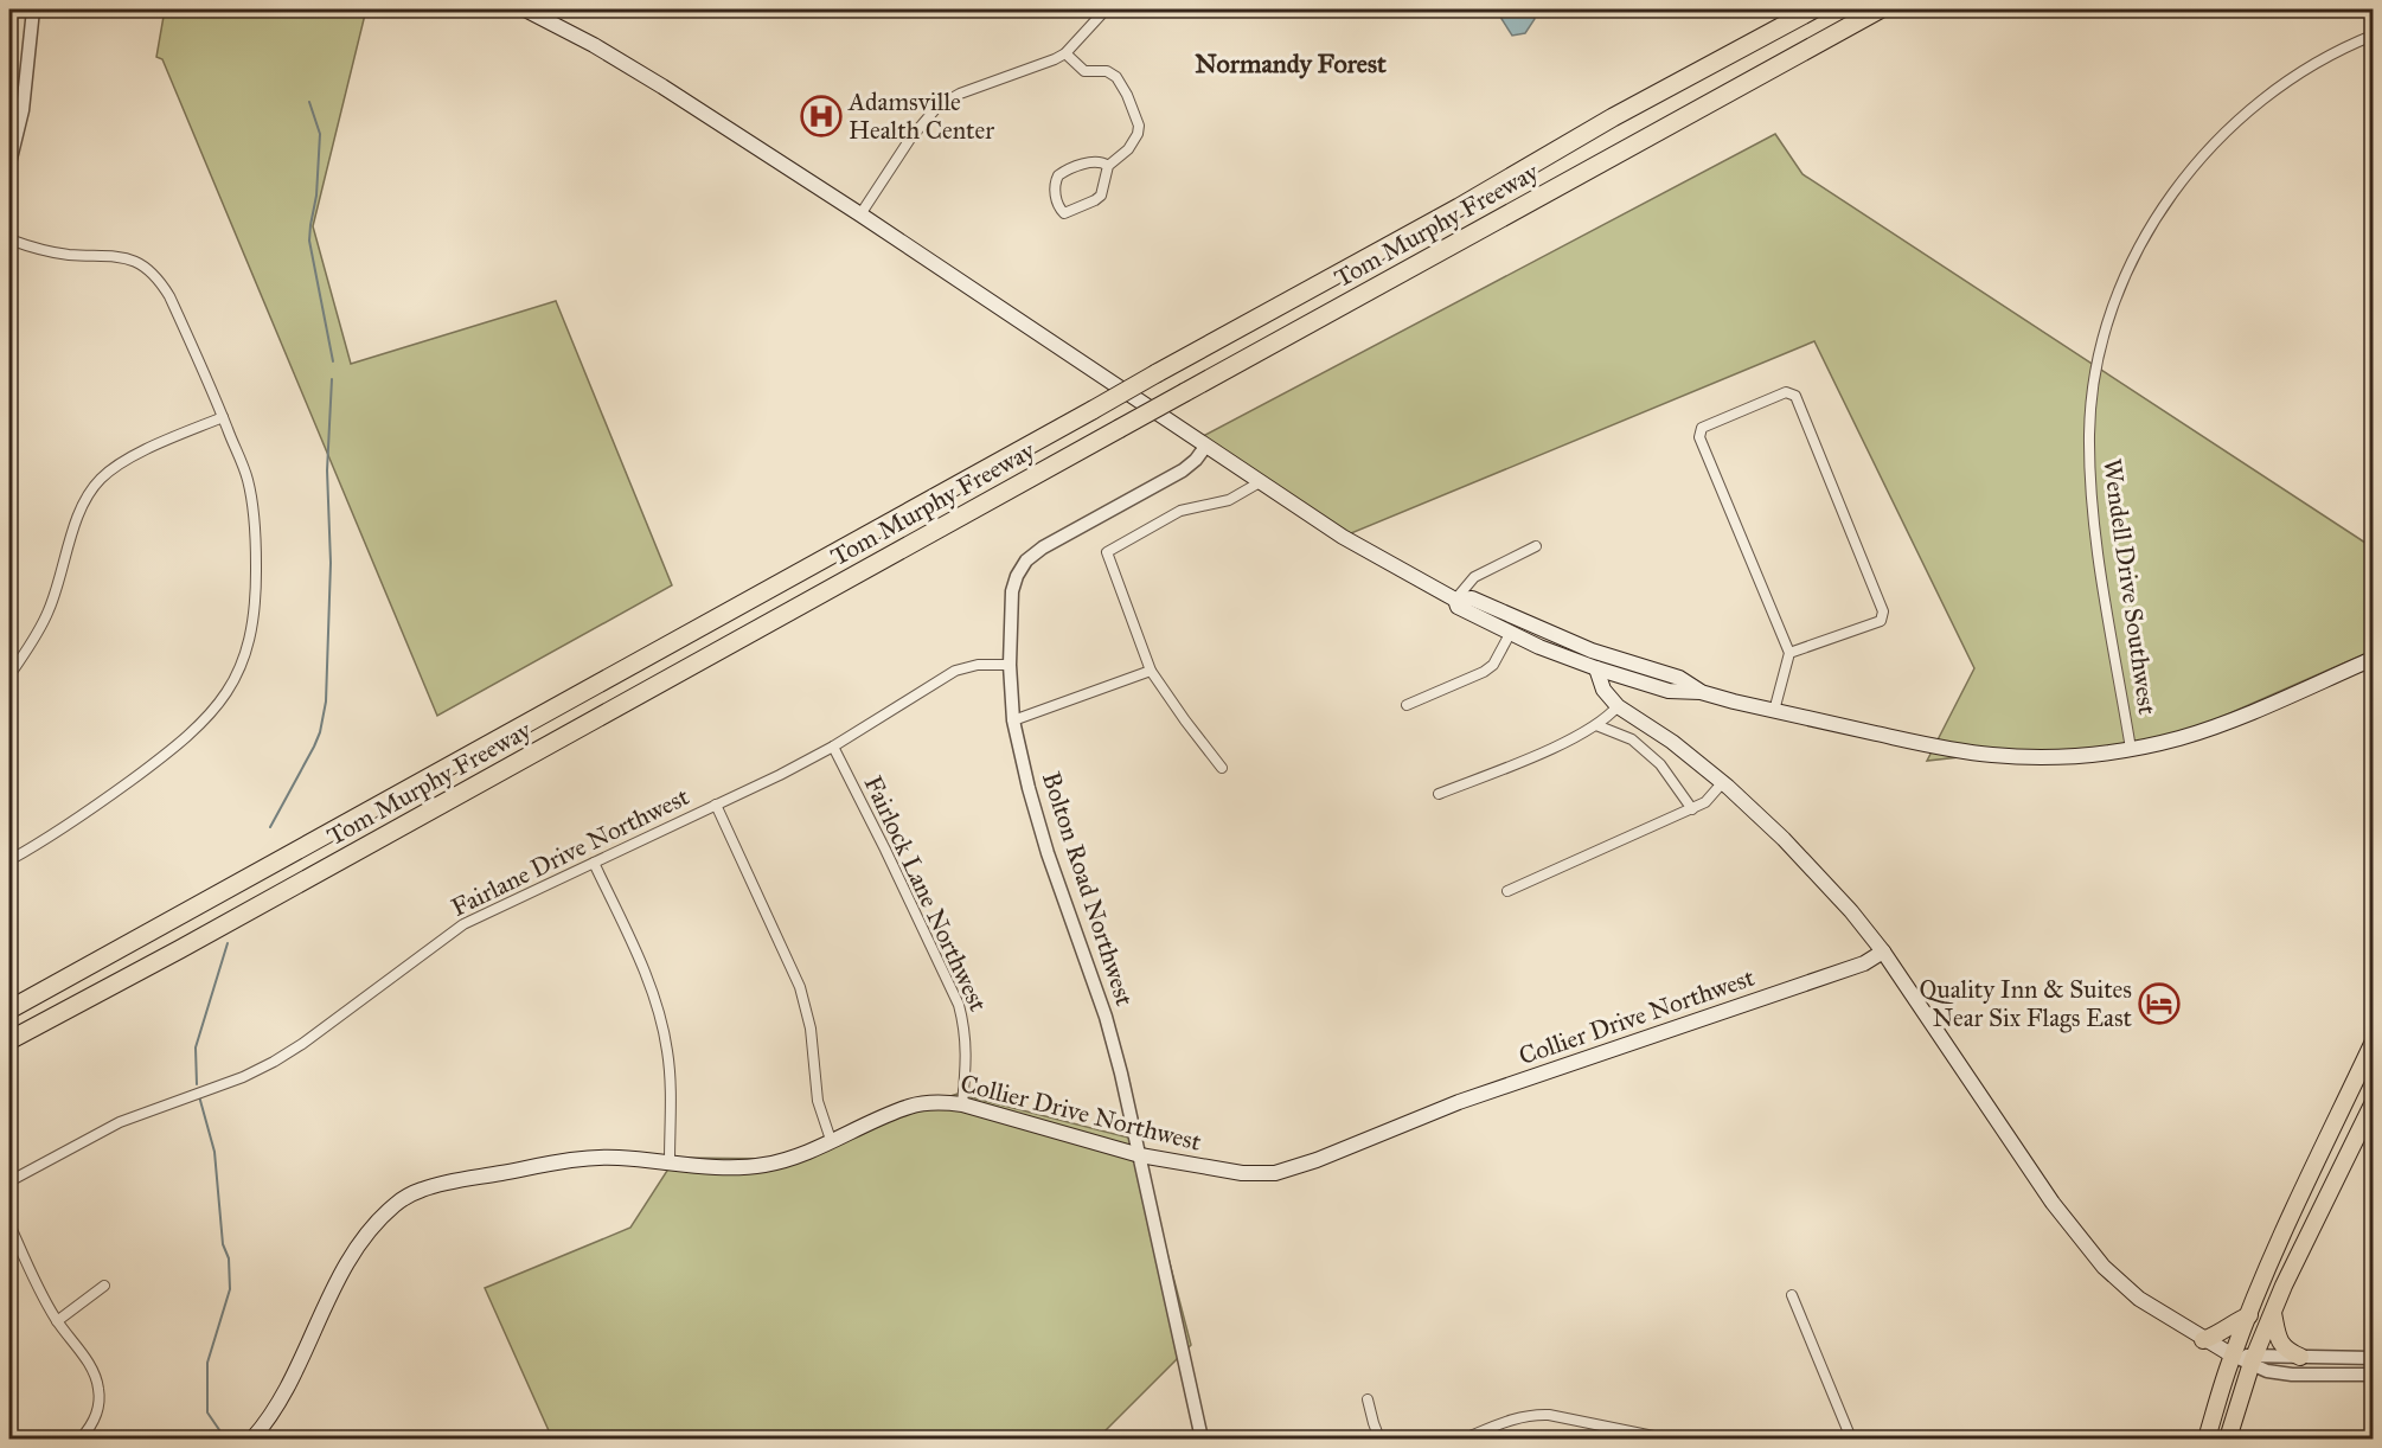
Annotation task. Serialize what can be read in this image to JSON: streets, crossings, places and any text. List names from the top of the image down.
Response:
{
  "streets": {
    "highway": ["Tom Murphy Freeway"],
    "main road": ["Collier Drive Northwest"],
    "street": [
      "Wendell Drive Southwest",
      "Fairlane Drive Northwest",
      "Bolton Road Northwest",
      "Fairlock Lane Northwest"
    ]
  },
  "crossings": [
    ["Fairlane Drive Northwest", "Bolton Road Northwest"],
    ["Fairlane Drive Northwest", "Fairlock Lane Northwest"],
    ["Bolton Road Northwest", "Collier Drive Northwest"],
    ["Fairlock Lane Northwest", "Collier Drive Northwest"]
  ],
  "districts": ["Normandy Forest"],
  "places": {
    "hospital": ["Adamsville Health Center"],
    "hotel": ["Quality Inn & Suites Near Six Flags East"]
  }
}
